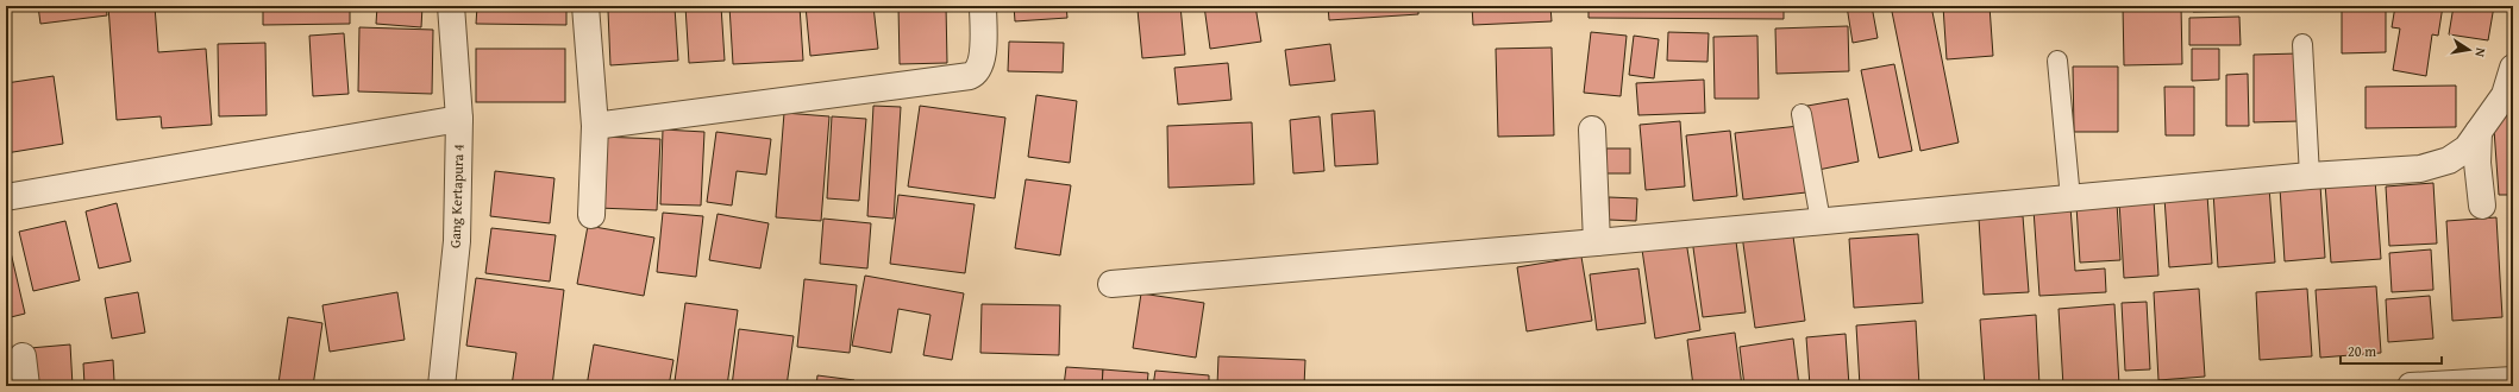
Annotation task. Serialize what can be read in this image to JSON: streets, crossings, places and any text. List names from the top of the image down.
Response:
{
  "streets": {
    "street": ["Gang Kertapura 4"]
  },
  "scale_bar": "20 m",
  "north": "right"
}
